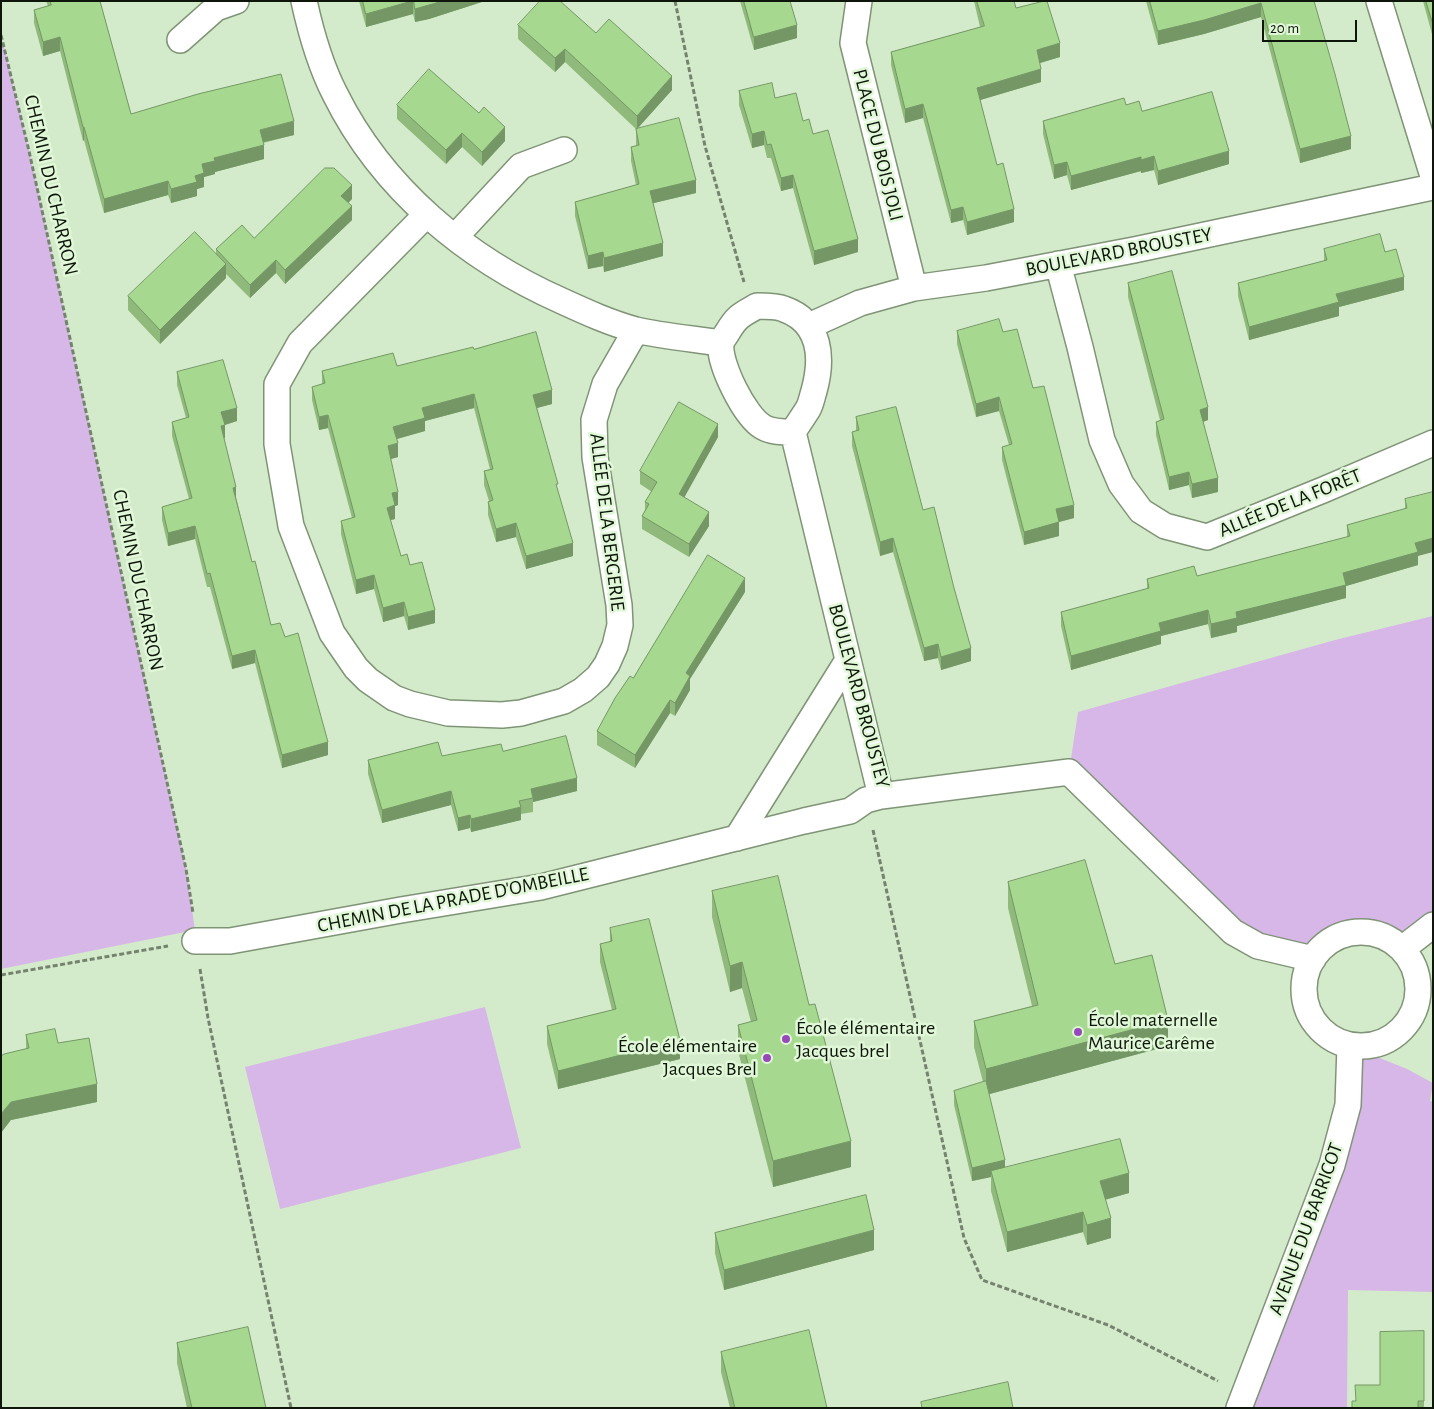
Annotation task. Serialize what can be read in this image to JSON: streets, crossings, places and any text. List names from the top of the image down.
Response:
{
  "streets": {
    "street": [
      "PLACE DU BOIS JOLI",
      "BOULEVARD BROUSTEY",
      "ALLÉE DE LA FORÊT",
      "ALLÉE DE LA BERGERIE",
      "CHEMIN DE LA PRADE D'OMBEILLE",
      "AVENUE DU BARRICOT"
    ],
    "path": ["CHEMIN DU CHARRON"]
  },
  "crossings": [
    ["PLACE DU BOIS JOLI", "BOULEVARD BROUSTEY"],
    ["CHEMIN DU CHARRON", "CHEMIN DE LA PRADE D'OMBEILLE"],
    ["BOULEVARD BROUSTEY", "ALLÉE DE LA FORÊT"],
    ["BOULEVARD BROUSTEY", "CHEMIN DE LA PRADE D'OMBEILLE"],
    ["BOULEVARD BROUSTEY", "AVENUE DU BARRICOT"]
  ],
  "places": ["École maternelle Maurice Carême", "École élémentaire Jacques brel", "École élémentaire Jacques Brel"],
  "scale_bar": "20 m"
}
